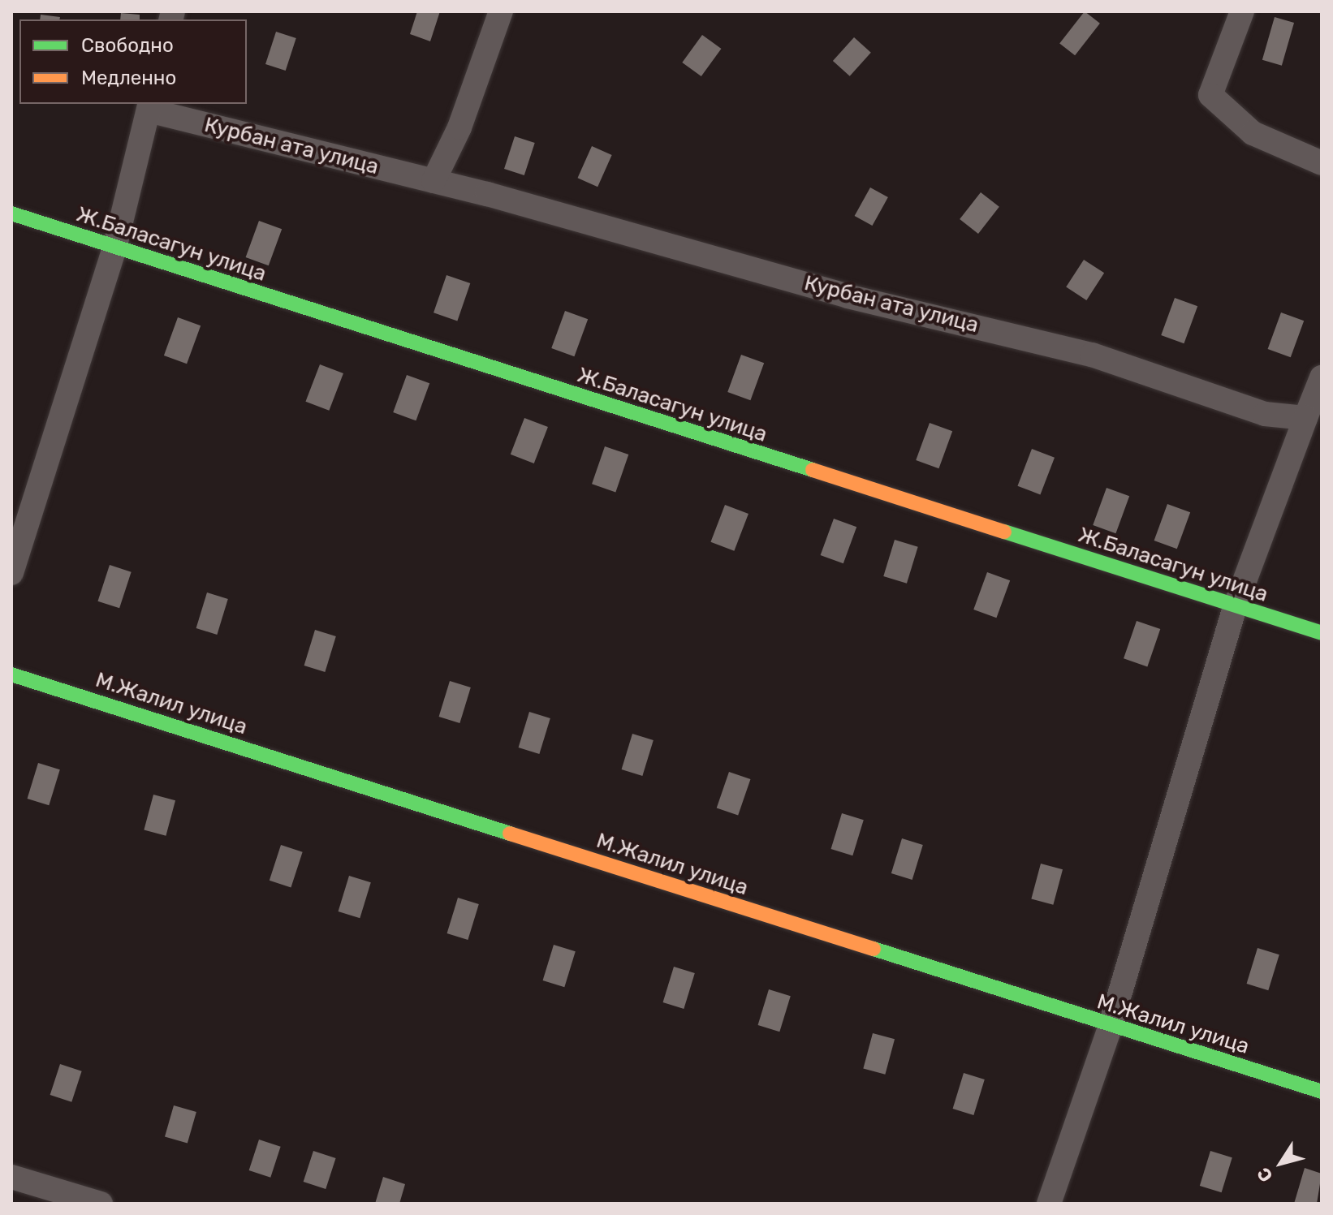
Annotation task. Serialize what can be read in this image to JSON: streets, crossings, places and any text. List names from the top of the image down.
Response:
{
  "streets": {
    "street": ["Курбан ата улица", "Ж.Баласагун улица", "М.Жалил улица"]
  },
  "legend": ["Свободно", "Медленно"],
  "north": "bottom left"
}
